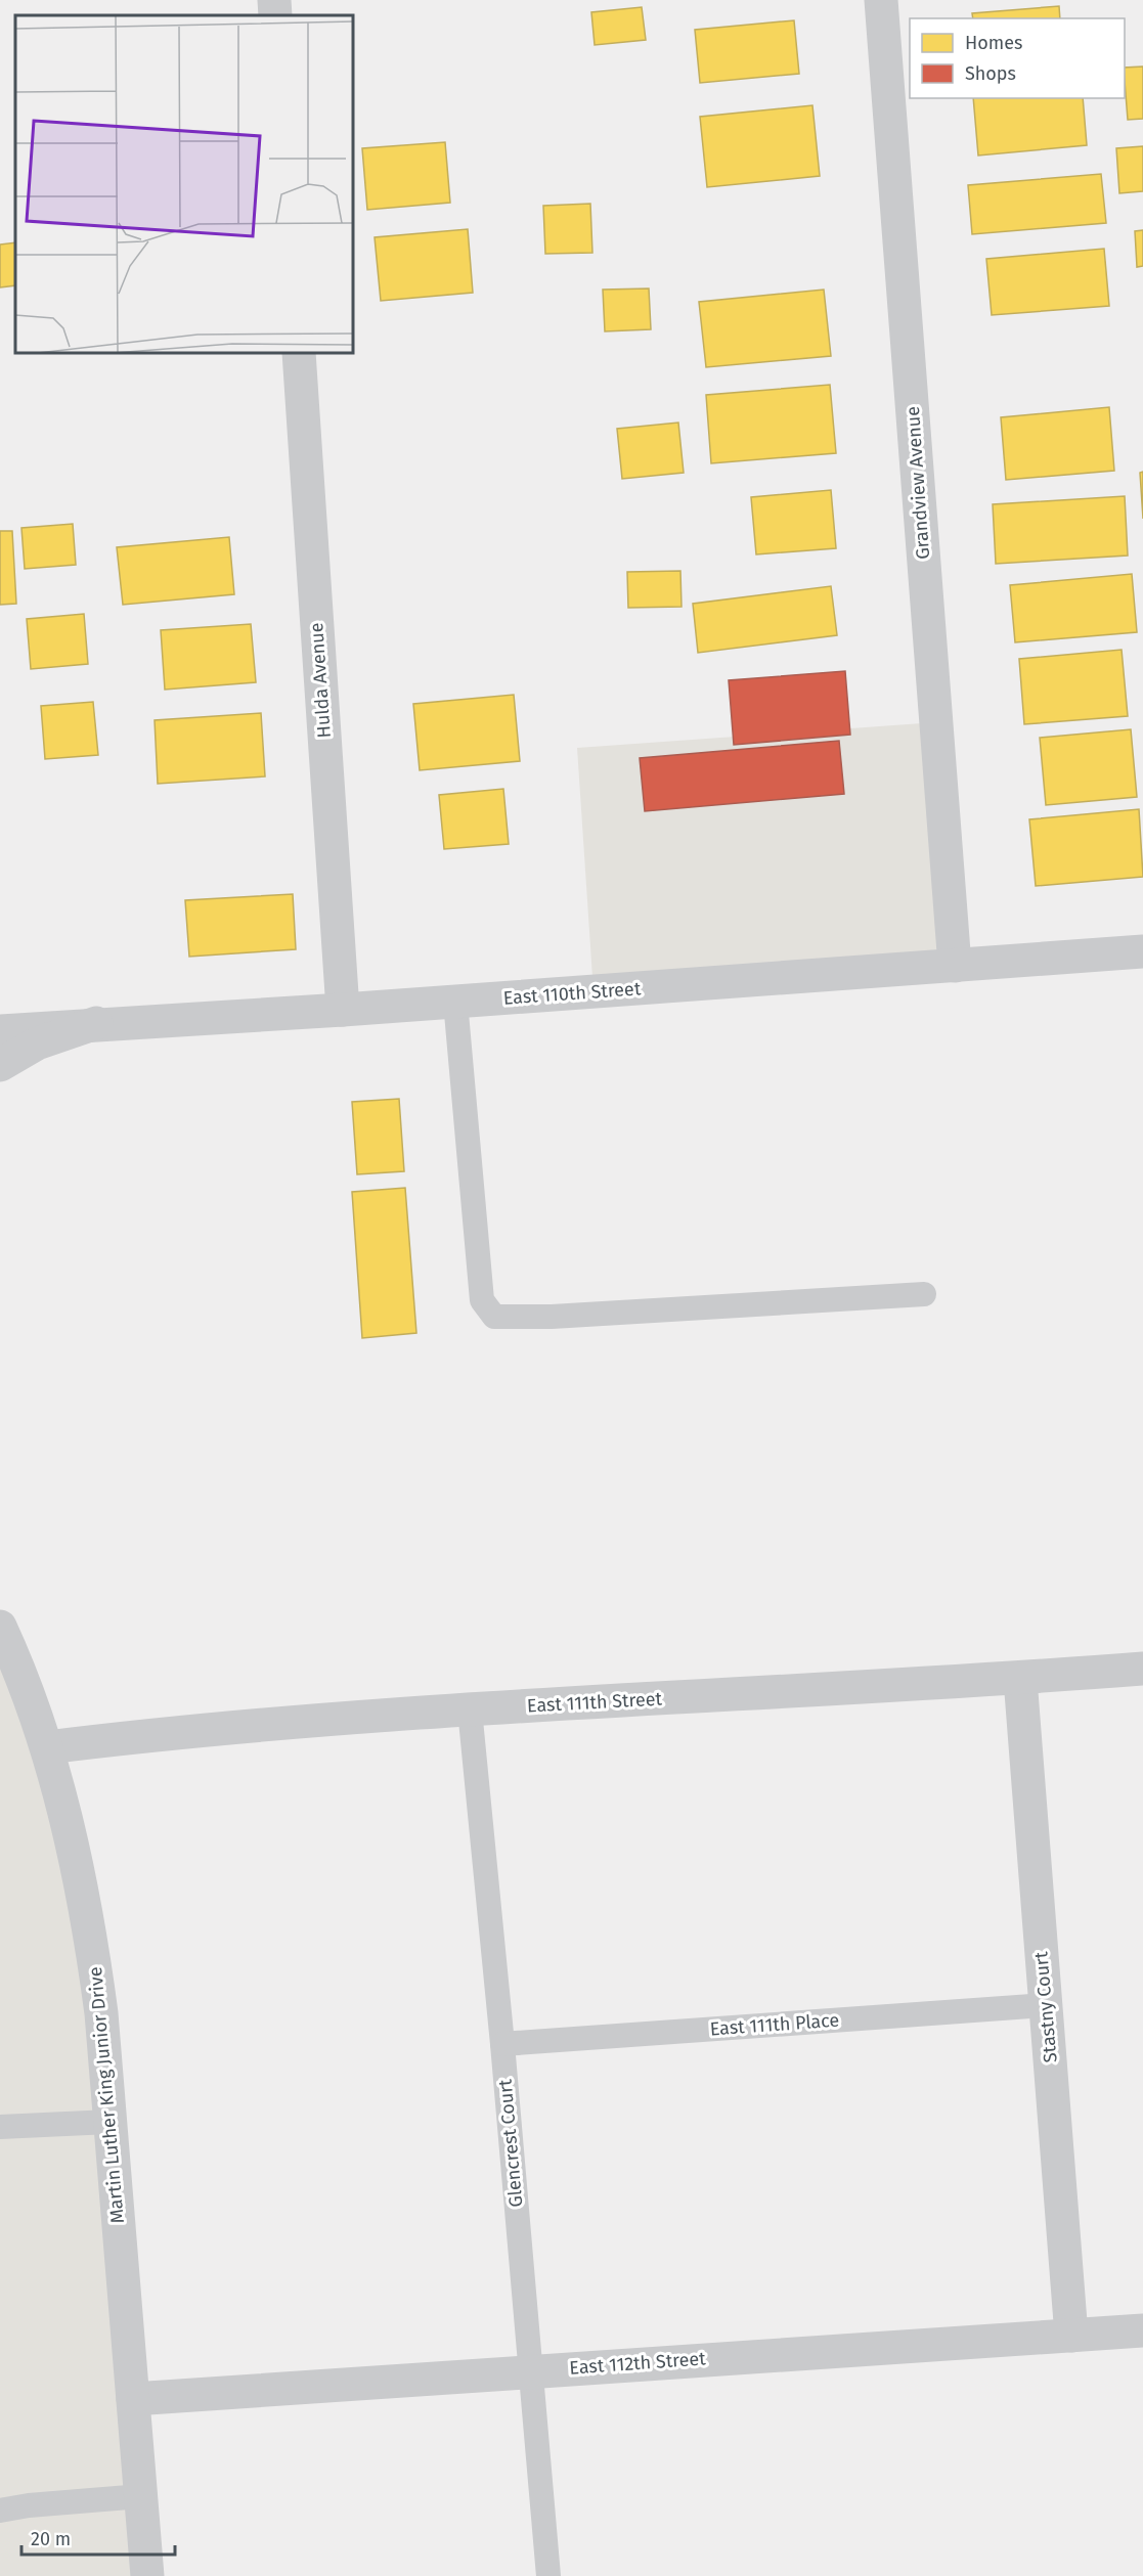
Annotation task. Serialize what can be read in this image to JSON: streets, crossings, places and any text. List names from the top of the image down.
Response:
{
  "streets": {
    "street": [
      "Grandview Avenue",
      "Hulda Avenue",
      "East 110th Street",
      "East 111th Street",
      "Stastny Court",
      "Martin Luther King Junior Drive",
      "East 112th Street"
    ],
    "lane": ["East 111th Place", "Glencrest Court"]
  },
  "crossings": [
    ["Grandview Avenue", "East 110th Street"],
    ["Hulda Avenue", "East 110th Street"],
    ["East 111th Street", "Stastny Court"],
    ["East 111th Street", "Martin Luther King Junior Drive"],
    ["East 111th Street", "Glencrest Court"],
    ["Stastny Court", "East 111th Place"],
    ["Stastny Court", "East 112th Street"],
    ["East 111th Place", "Glencrest Court"],
    ["Martin Luther King Junior Drive", "East 112th Street"],
    ["Glencrest Court", "East 112th Street"]
  ],
  "legend": ["Homes", "Shops"],
  "scale_bar": "20 m"
}
